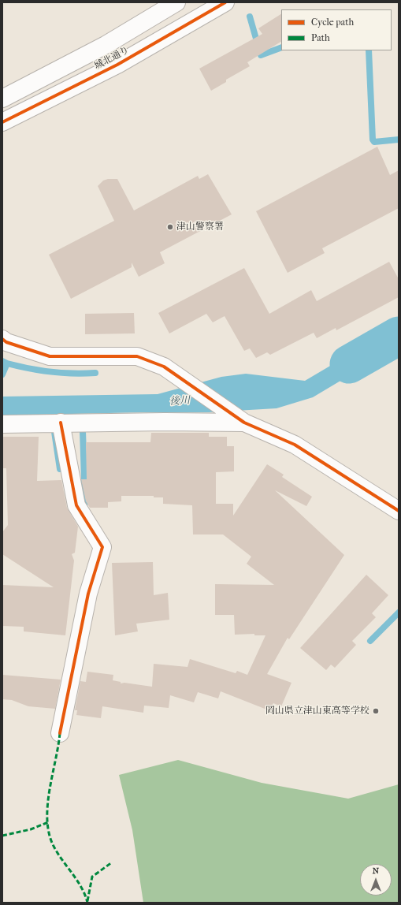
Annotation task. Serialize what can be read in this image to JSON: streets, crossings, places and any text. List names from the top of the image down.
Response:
{
  "streets": {
    "street": ["城北通り"]
  },
  "water": ["後川"],
  "places": ["津山警察署", "岡山県立津山東高等学校"],
  "legend": ["Cycle path", "Path"],
  "north": "top"
}
